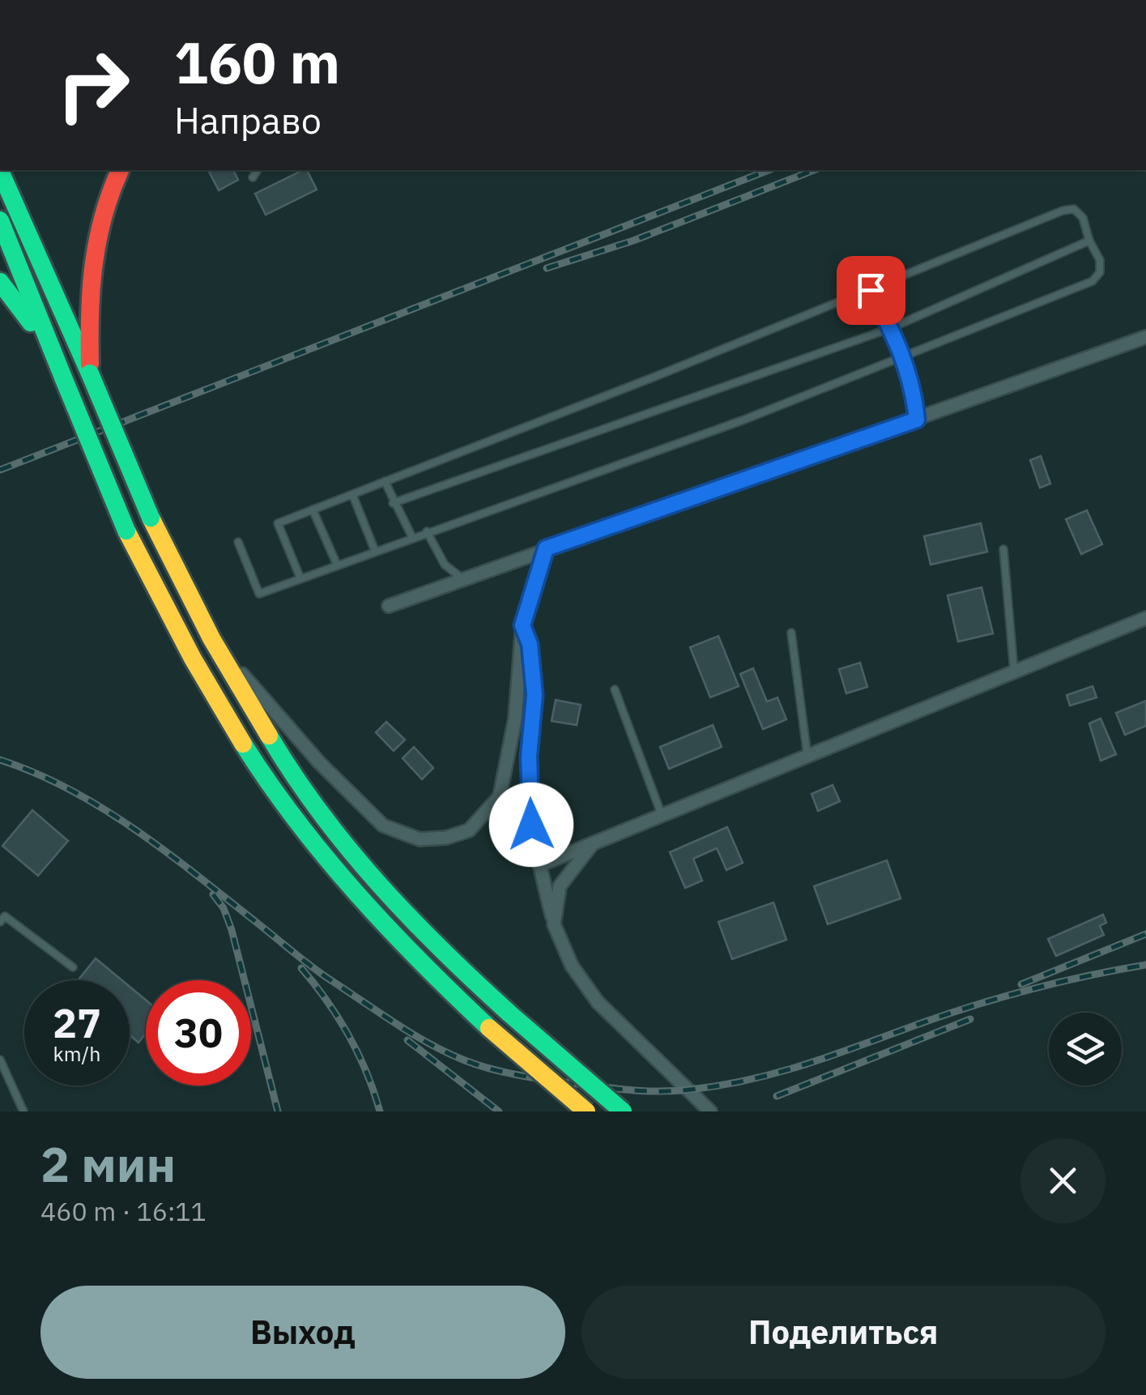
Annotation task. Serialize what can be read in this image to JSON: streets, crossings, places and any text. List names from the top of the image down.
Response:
{
  "page": {
    "turn": ["160 m", "Направо"],
    "speed": "27 km/h",
    "limit": "30",
    "heading": ["2 мин", "460 m · 16:11"],
    "buttons": ["Выход", "Поделиться"]
  }
}
